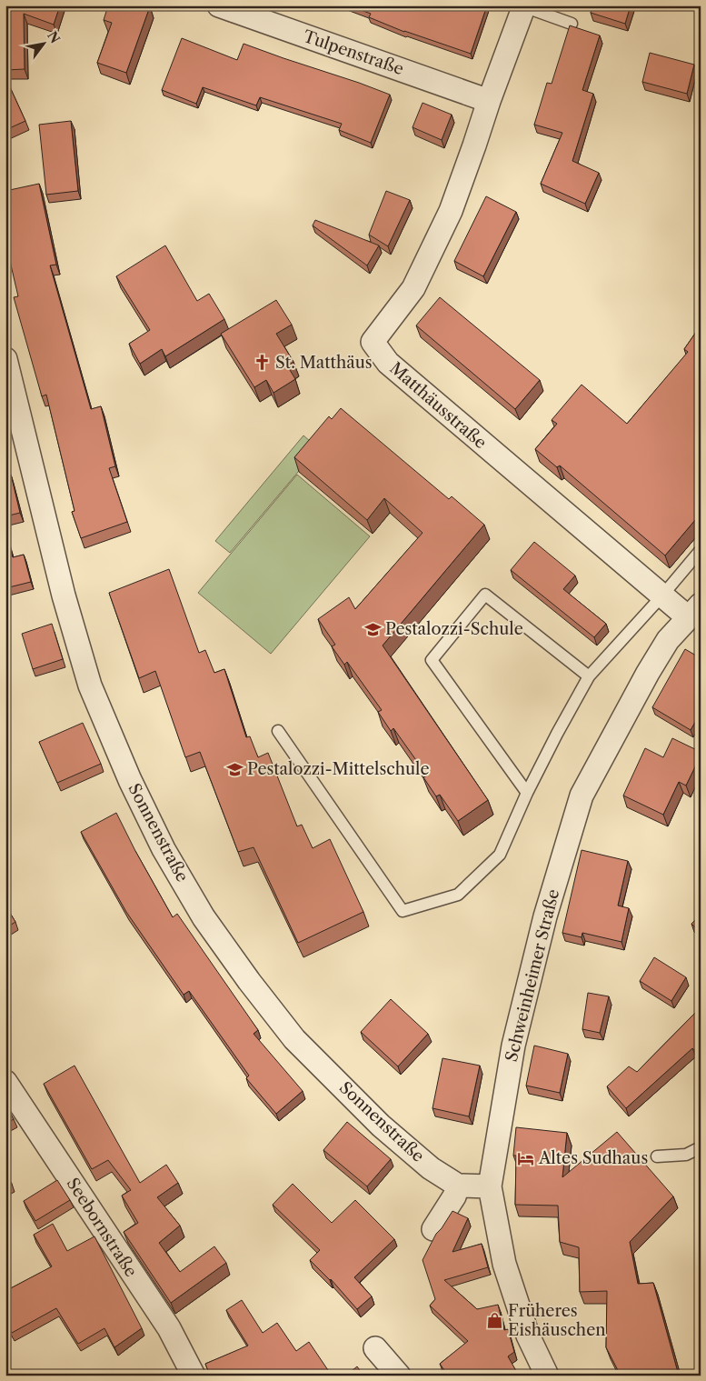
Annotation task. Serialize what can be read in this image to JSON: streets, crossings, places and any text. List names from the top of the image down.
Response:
{
  "streets": {
    "street": [
      "Tulpenstraße",
      "Matthäusstraße",
      "Sonnenstraße",
      "Schweinheimer Straße",
      "Seebornstraße"
    ]
  },
  "crossings": [
    ["Tulpenstraße", "Matthäusstraße"],
    ["Matthäusstraße", "Schweinheimer Straße"]
  ],
  "places": {
    "church": ["St. Matthäus"],
    "school or university": ["Pestalozzi-Schule", "Pestalozzi-Mittelschule"],
    "hotel": ["Altes Sudhaus"],
    "shop": ["Früheres Eishäuschen"]
  },
  "north": "top right"
}
